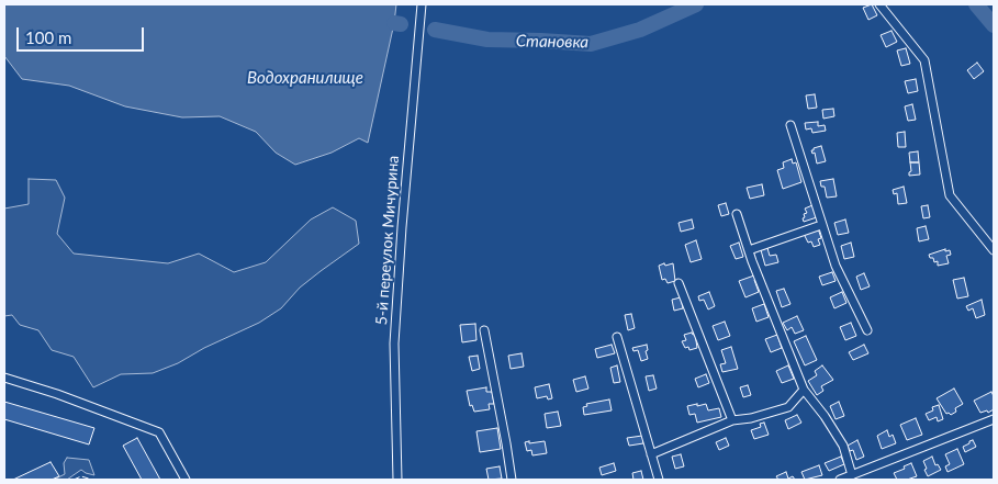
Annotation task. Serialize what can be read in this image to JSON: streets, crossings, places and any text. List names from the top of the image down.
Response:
{
  "streets": {
    "street": ["5-й переулок Мичурина"]
  },
  "water": ["Становка", "Водохранилище"],
  "scale_bar": "100 m"
}
